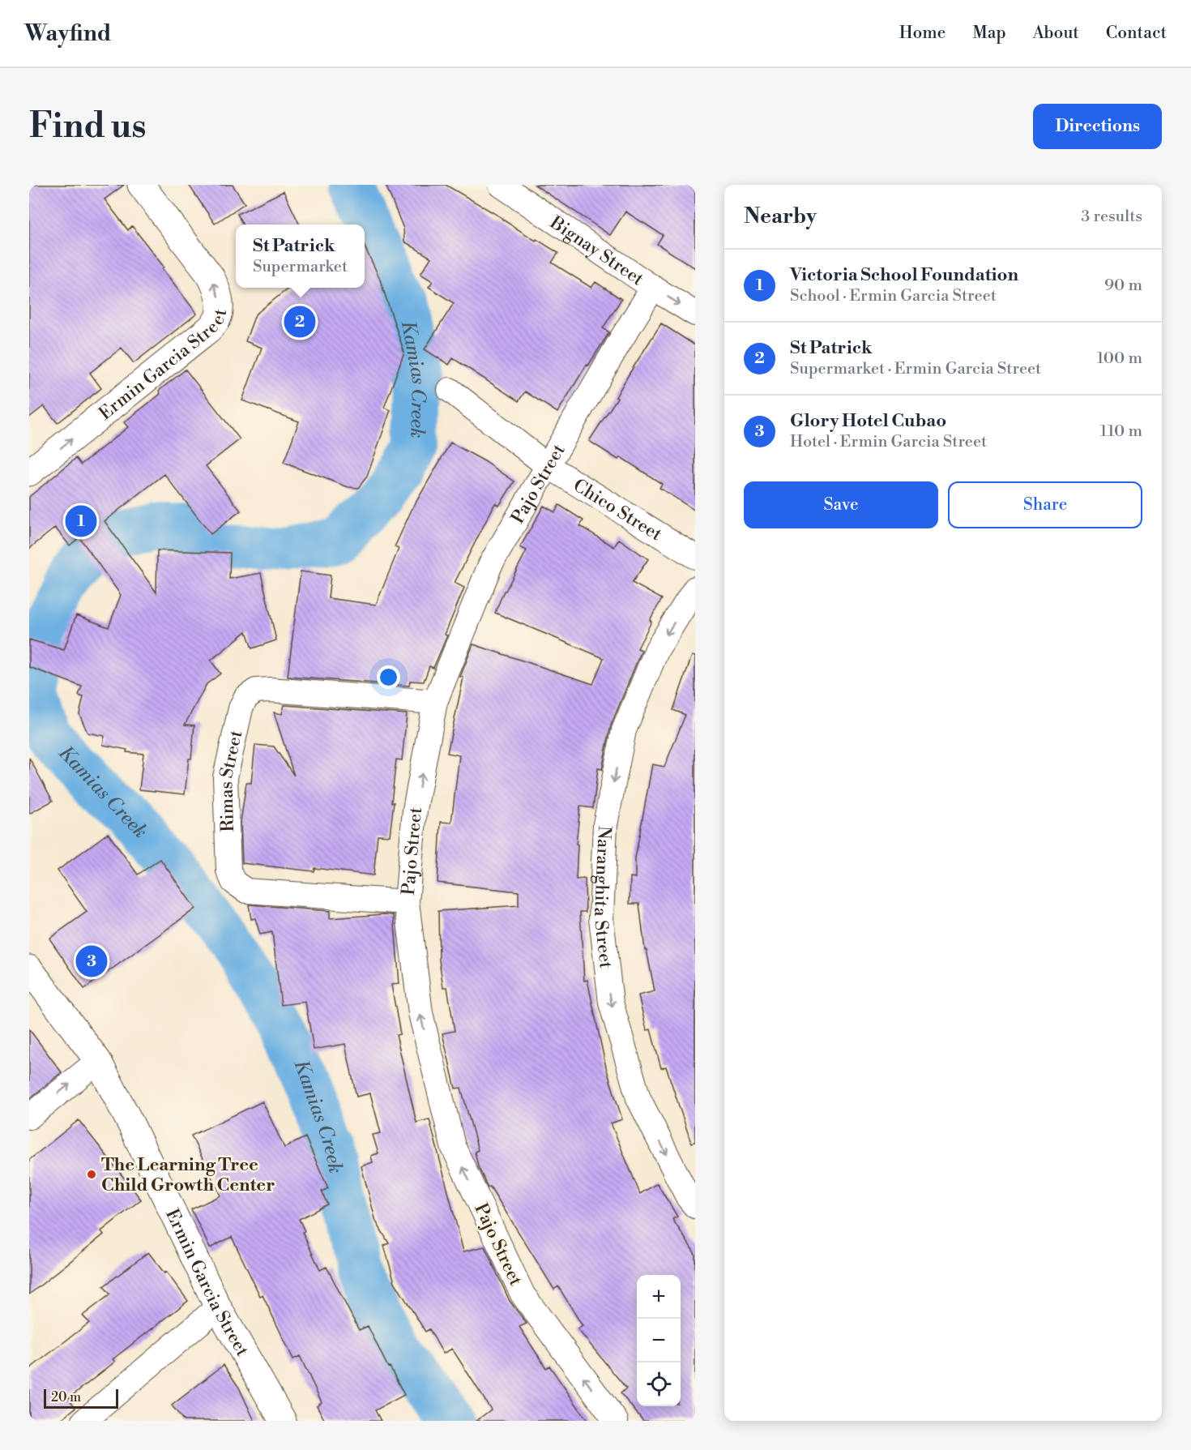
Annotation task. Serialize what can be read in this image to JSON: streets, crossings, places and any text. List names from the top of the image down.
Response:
{
  "streets": {
    "street": [
      "Bignay Street",
      "Ermin Garcia Street",
      "Pajo Street",
      "Chico Street",
      "Rimas Street",
      "Naranghita Street"
    ]
  },
  "crossings": [
    ["Bignay Street", "Pajo Street"],
    ["Pajo Street", "Chico Street"],
    ["Pajo Street", "Rimas Street"]
  ],
  "one_way": ["Pajo Street", "Naranghita Street"],
  "water": ["Kamias Creek"],
  "places": ["The Learning Tree Child Growth Center"],
  "scale_bar": "20 m",
  "page": {
    "header": "Wayfind",
    "nav": [
      "Home",
      "Map",
      "About",
      "Contact"
    ],
    "buttons": [
      "Directions",
      ["Save", "Share"]
    ],
    "title": "Find us",
    "heading": ["Nearby", "3 results"],
    "popup": ["St Patrick", "Supermarket"],
    "list": [
      {
        "mark": "1",
        "name": "Victoria School Foundation",
        "note": "School · Ermin Garcia Street",
        "value": "90 m"
      },
      {
        "mark": "2",
        "name": "St Patrick",
        "note": "Supermarket · Ermin Garcia Street",
        "value": "100 m"
      },
      {
        "mark": "3",
        "name": "Glory Hotel Cubao",
        "note": "Hotel · Ermin Garcia Street",
        "value": "110 m"
      }
    ],
    "pins": ["2", "1", "3"],
    "map_buttons": ["+", "−"],
    "scale": "20 m"
  }
}
